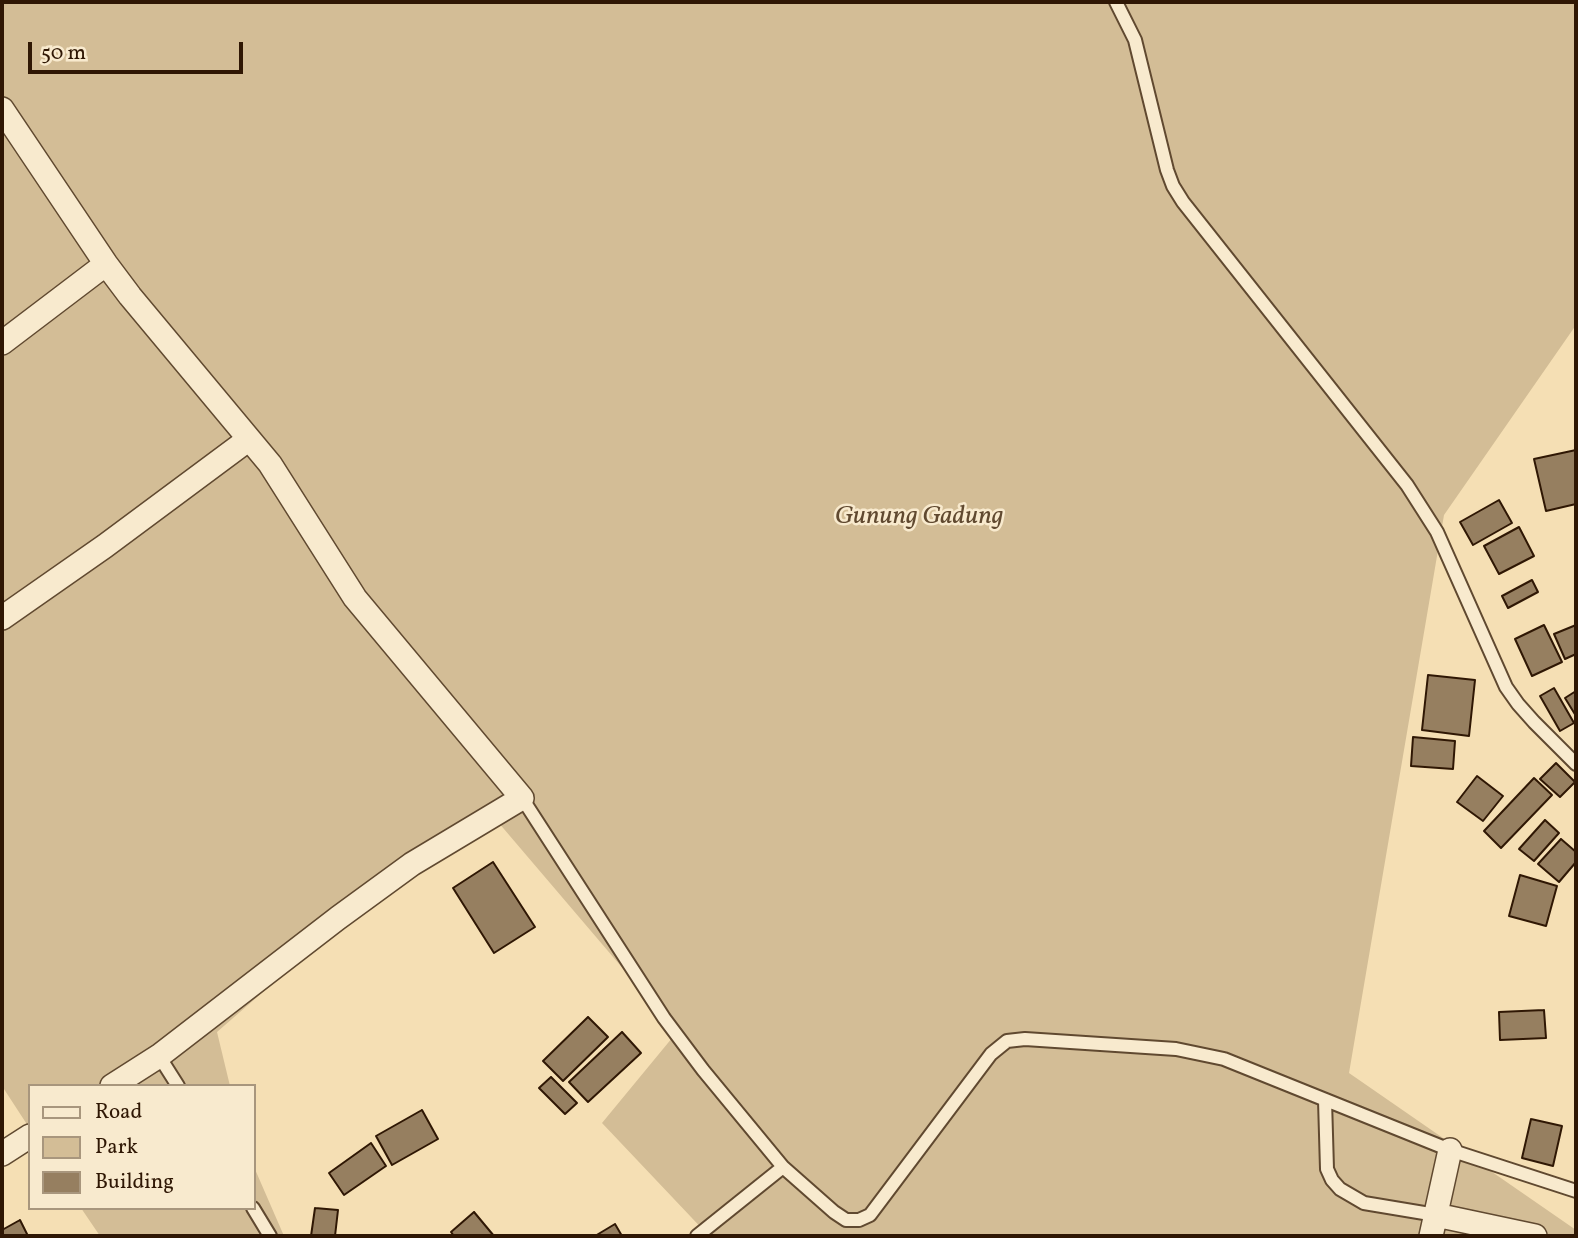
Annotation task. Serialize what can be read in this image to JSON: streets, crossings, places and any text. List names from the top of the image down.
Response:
{
  "parks": ["Gunung Gadung"],
  "legend": ["Road", "Park", "Building"],
  "scale_bar": "50 m"
}
